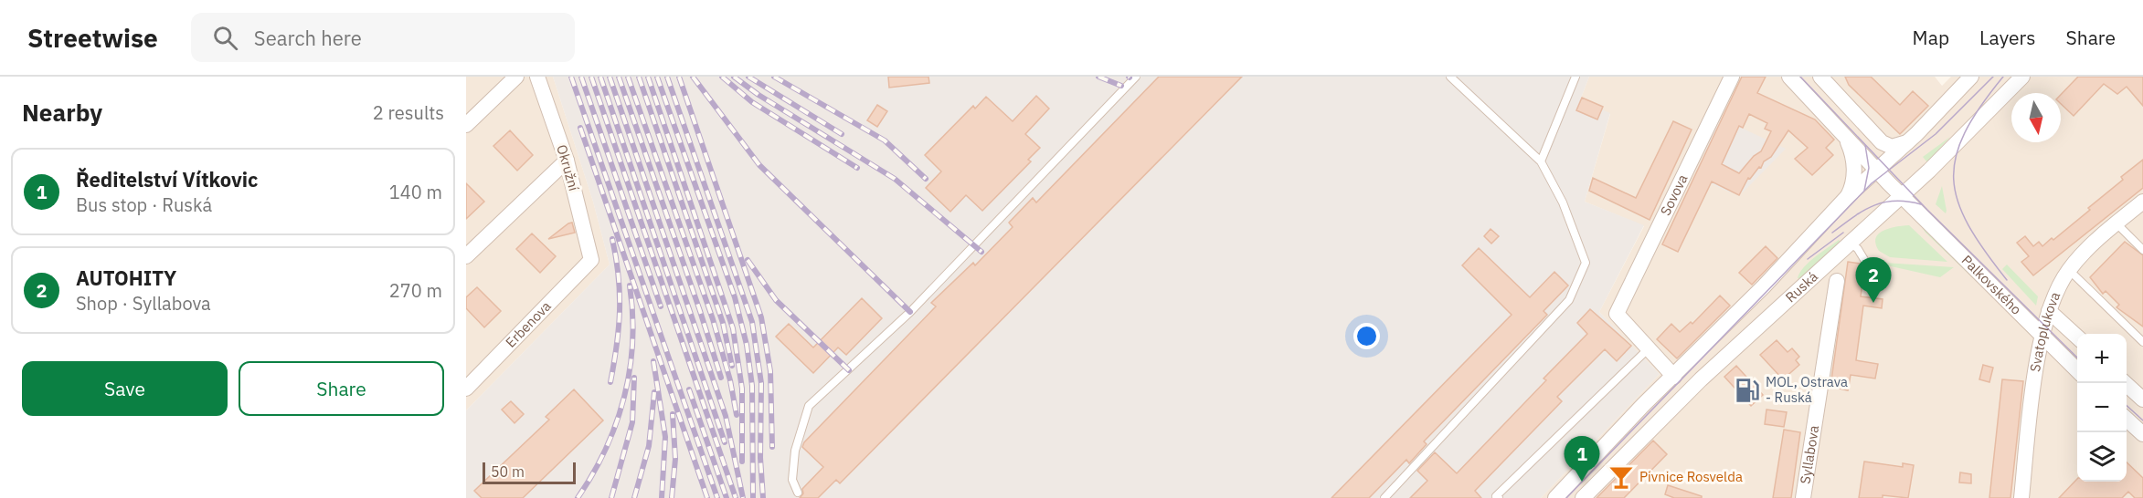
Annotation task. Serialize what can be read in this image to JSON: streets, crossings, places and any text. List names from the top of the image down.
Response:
{
  "streets": {
    "street": [
      "Okružní",
      "Sovova",
      "Palkovského",
      "Ruská",
      "Erbenova",
      "Svatoplukova",
      "Syllabova"
    ]
  },
  "crossings": [
    ["Okružní", "Erbenova"],
    ["Palkovského", "Ruská"],
    ["Palkovského", "Svatoplukova"]
  ],
  "places": {
    "fuel station": ["MOL, Ostrava - Ruská"],
    "bar": ["Pivnice Rosvelda"]
  },
  "scale_bar": "50 m",
  "north": "bottom",
  "page": {
    "header": "Streetwise",
    "search": "Search here",
    "nav": ["Map", "Layers", "Share"],
    "heading": ["Nearby", "2 results"],
    "list": [
      {
        "mark": "1",
        "name": "Ředitelství Vítkovic",
        "note": "Bus stop · Ruská",
        "value": "140 m"
      },
      {
        "mark": "2",
        "name": "AUTOHITY",
        "note": "Shop · Syllabova",
        "value": "270 m"
      }
    ],
    "pins": ["2", "1"],
    "map_buttons": ["+", "−"],
    "buttons": ["Save", "Share"],
    "scale": "50 m"
  }
}
